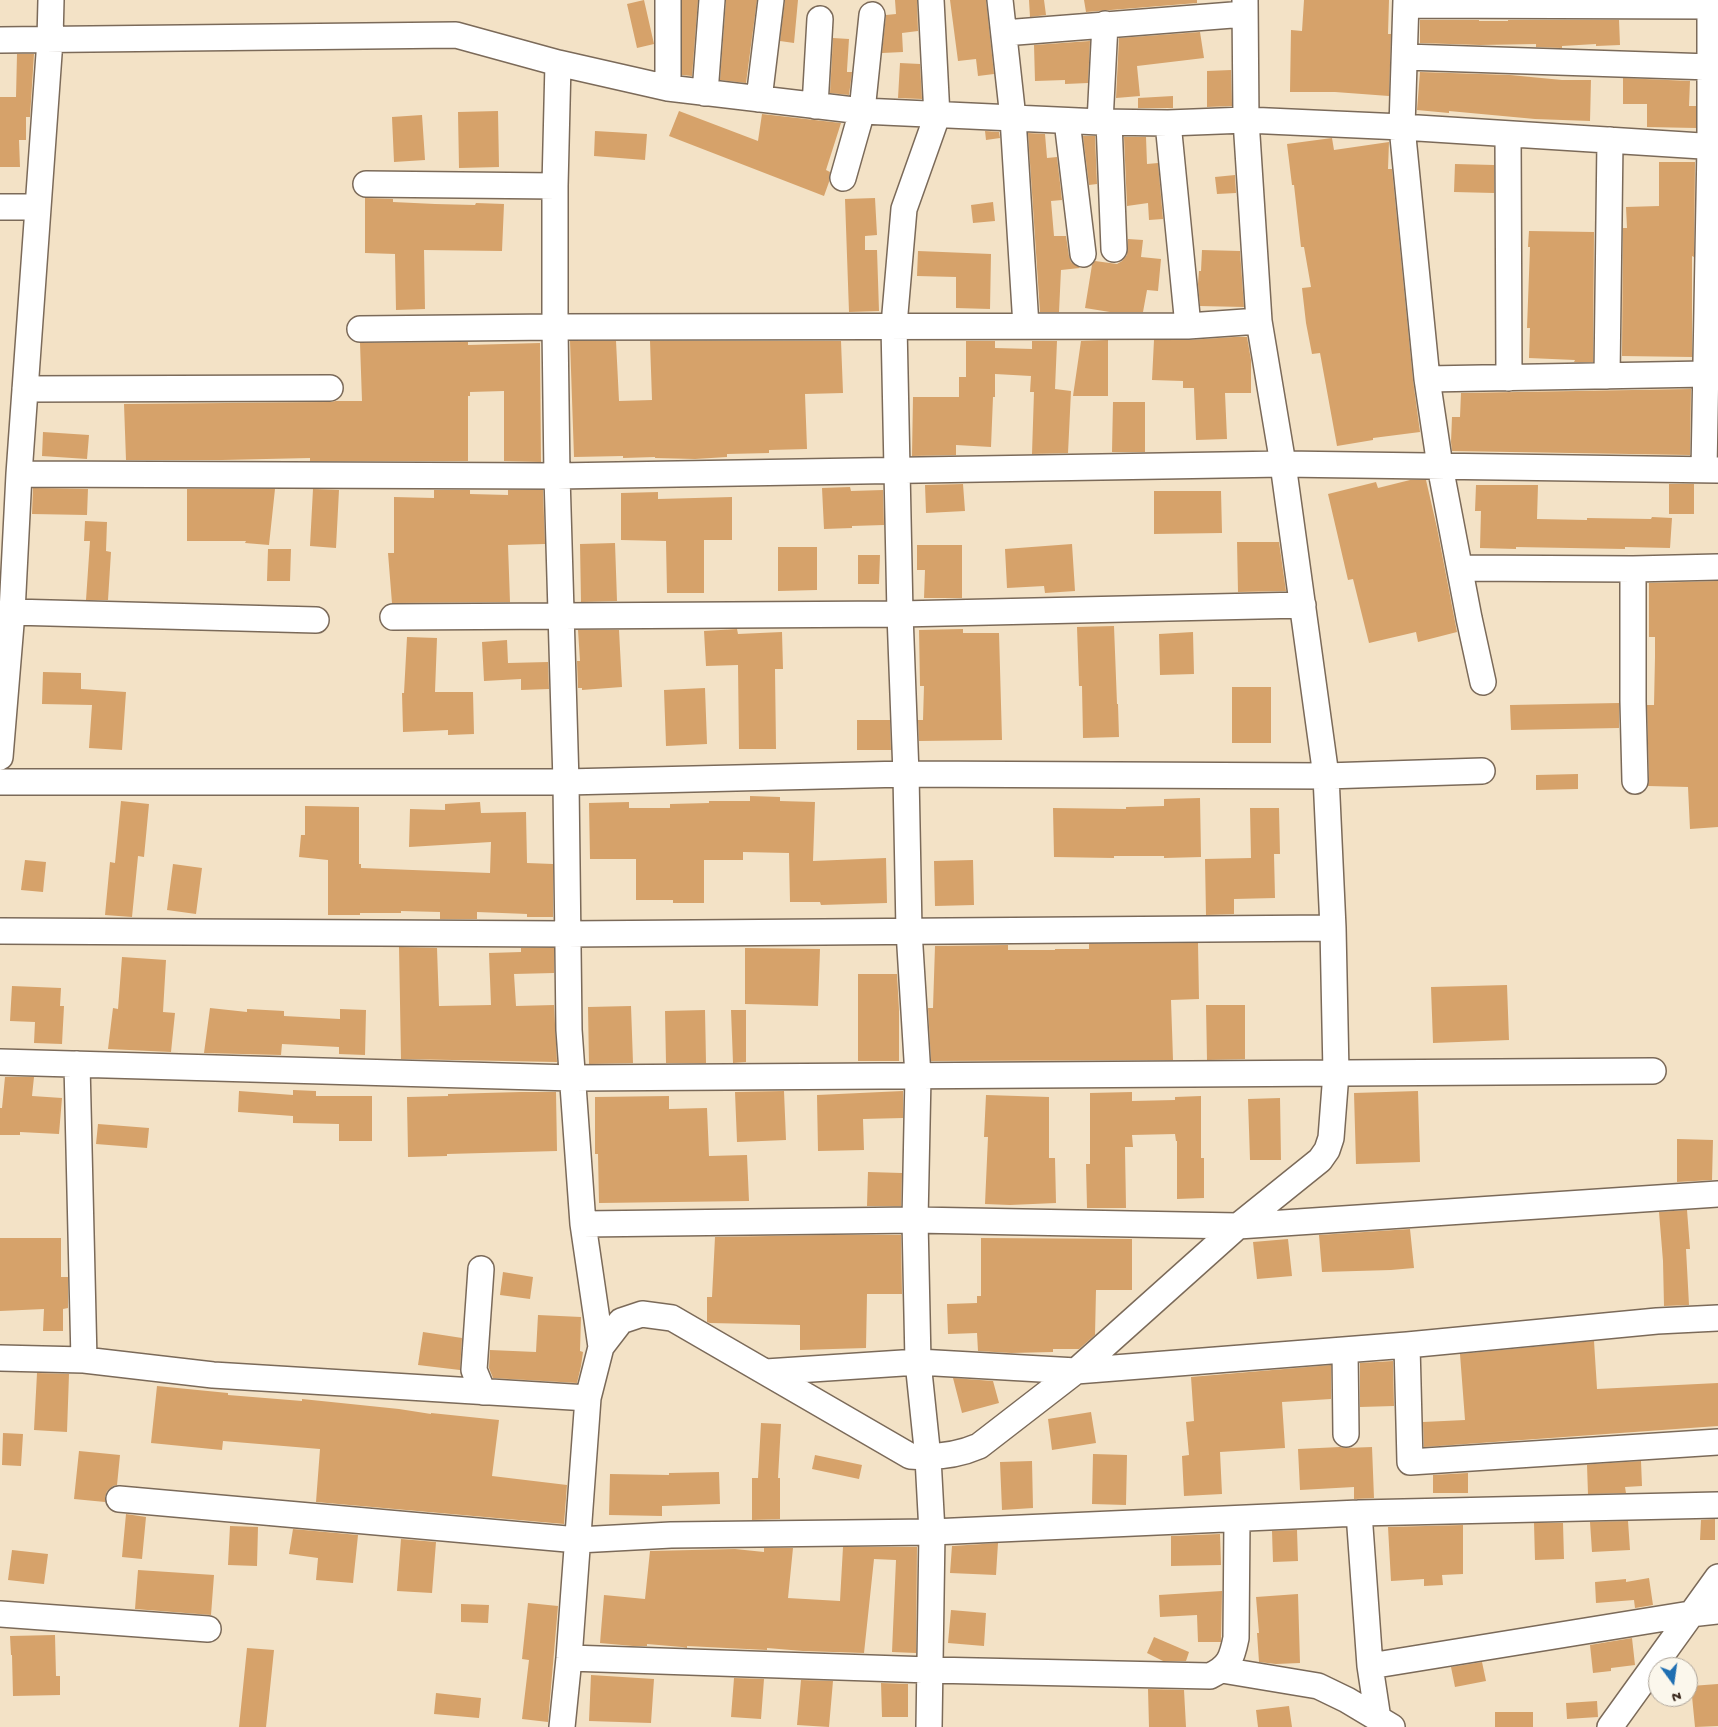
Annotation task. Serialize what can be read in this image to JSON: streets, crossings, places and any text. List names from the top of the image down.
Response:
{
  "north": "bottom"
}
